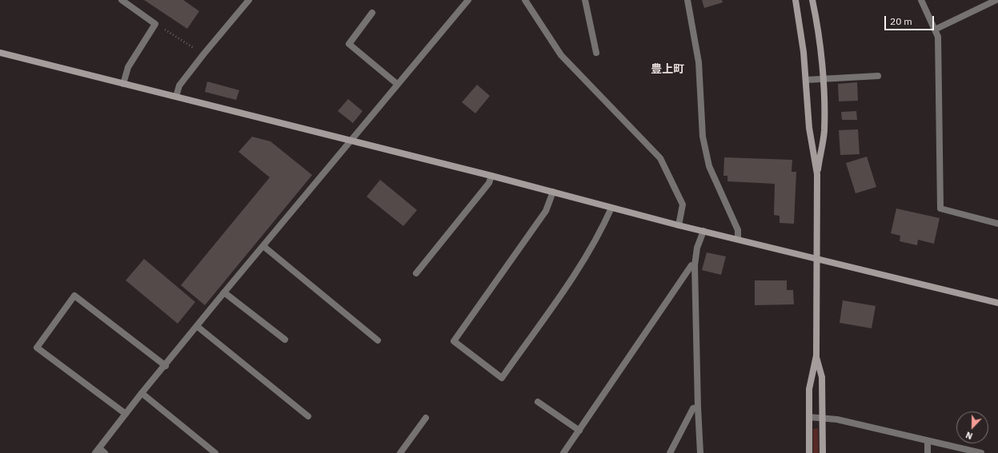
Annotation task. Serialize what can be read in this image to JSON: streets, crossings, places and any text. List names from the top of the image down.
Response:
{
  "districts": ["豊上町"],
  "scale_bar": "20 m",
  "north": "bottom"
}
